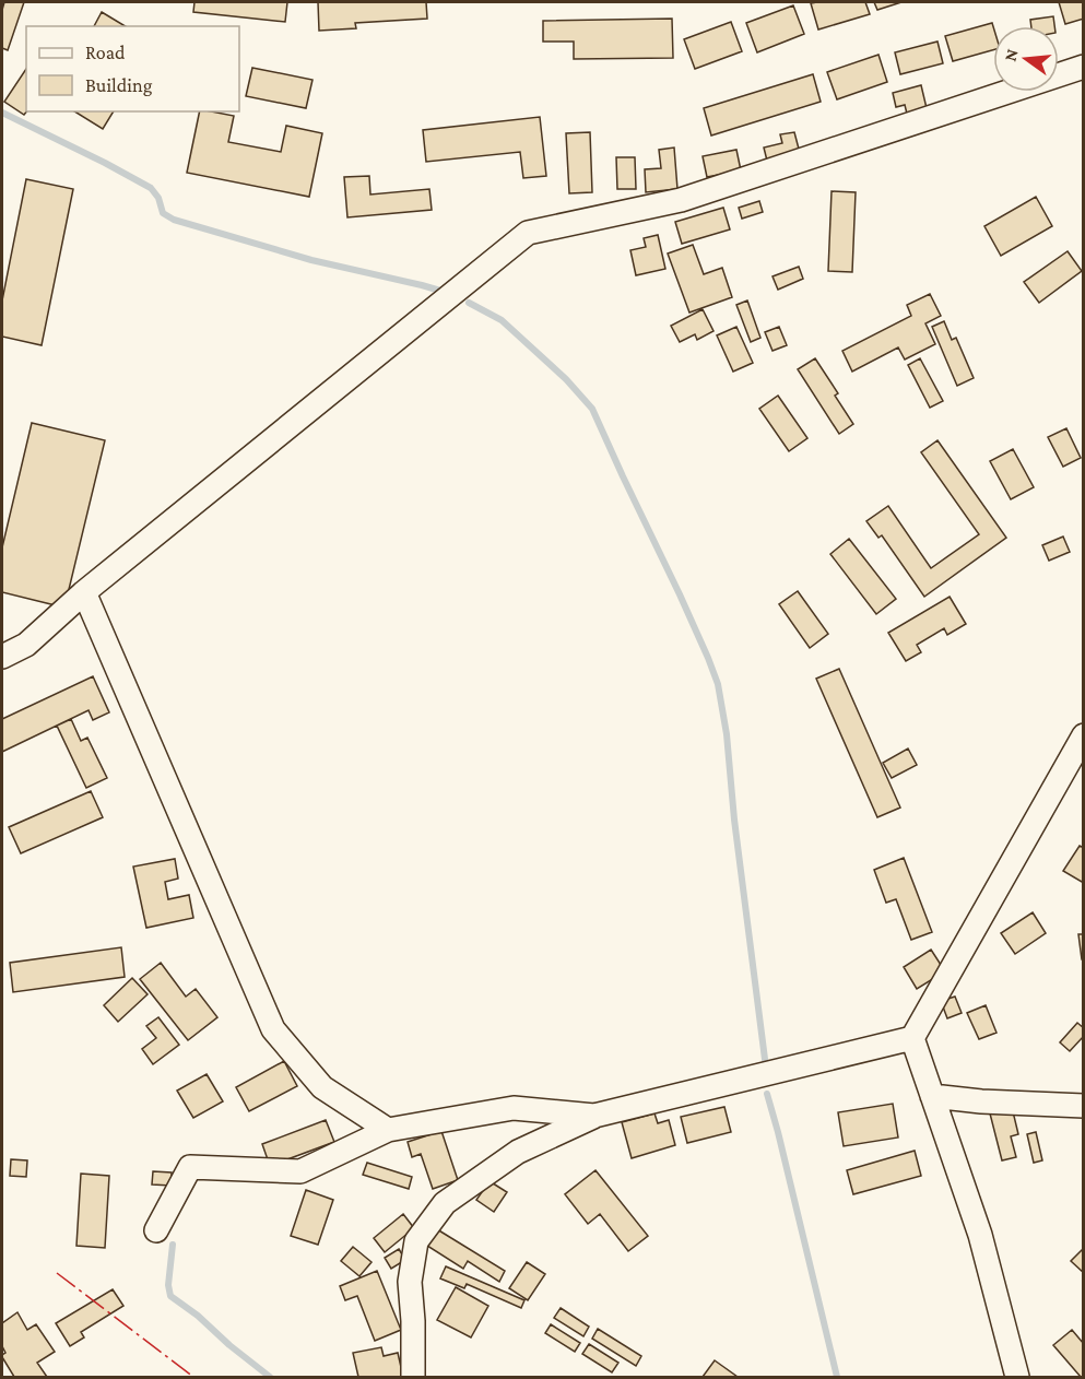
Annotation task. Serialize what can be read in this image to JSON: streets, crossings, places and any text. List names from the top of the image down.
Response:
{
  "legend": ["Road", "Building"],
  "north": "left"
}
